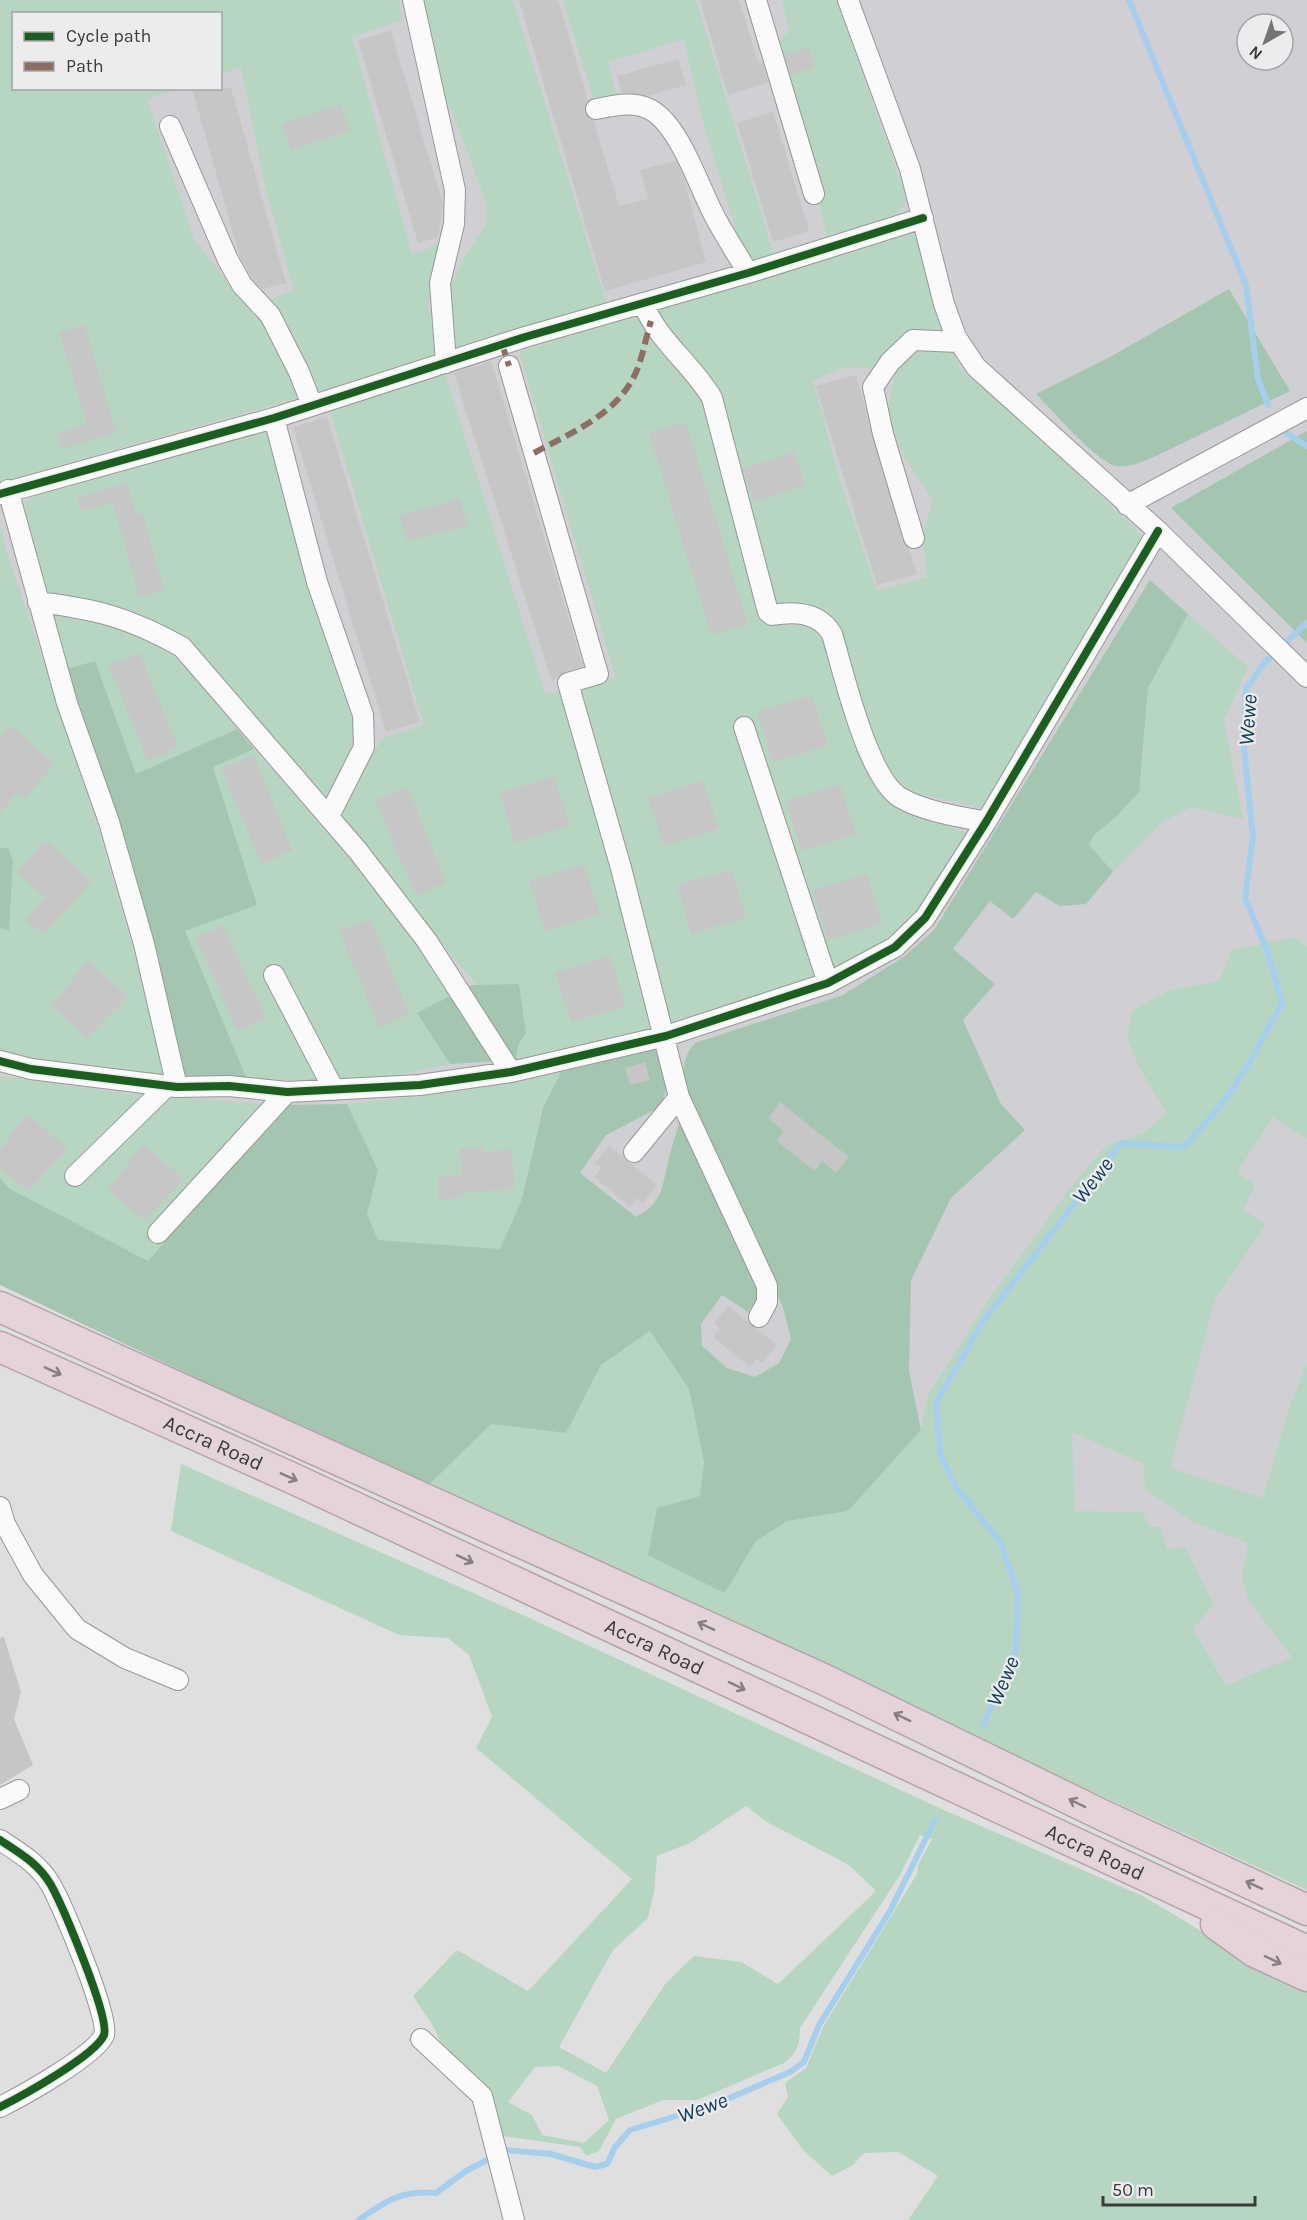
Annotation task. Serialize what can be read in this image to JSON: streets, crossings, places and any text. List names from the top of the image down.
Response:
{
  "streets": {
    "highway": ["Accra Road"]
  },
  "water": ["Wewe"],
  "legend": ["Cycle path", "Path"],
  "scale_bar": "50 m",
  "north": "bottom left"
}
